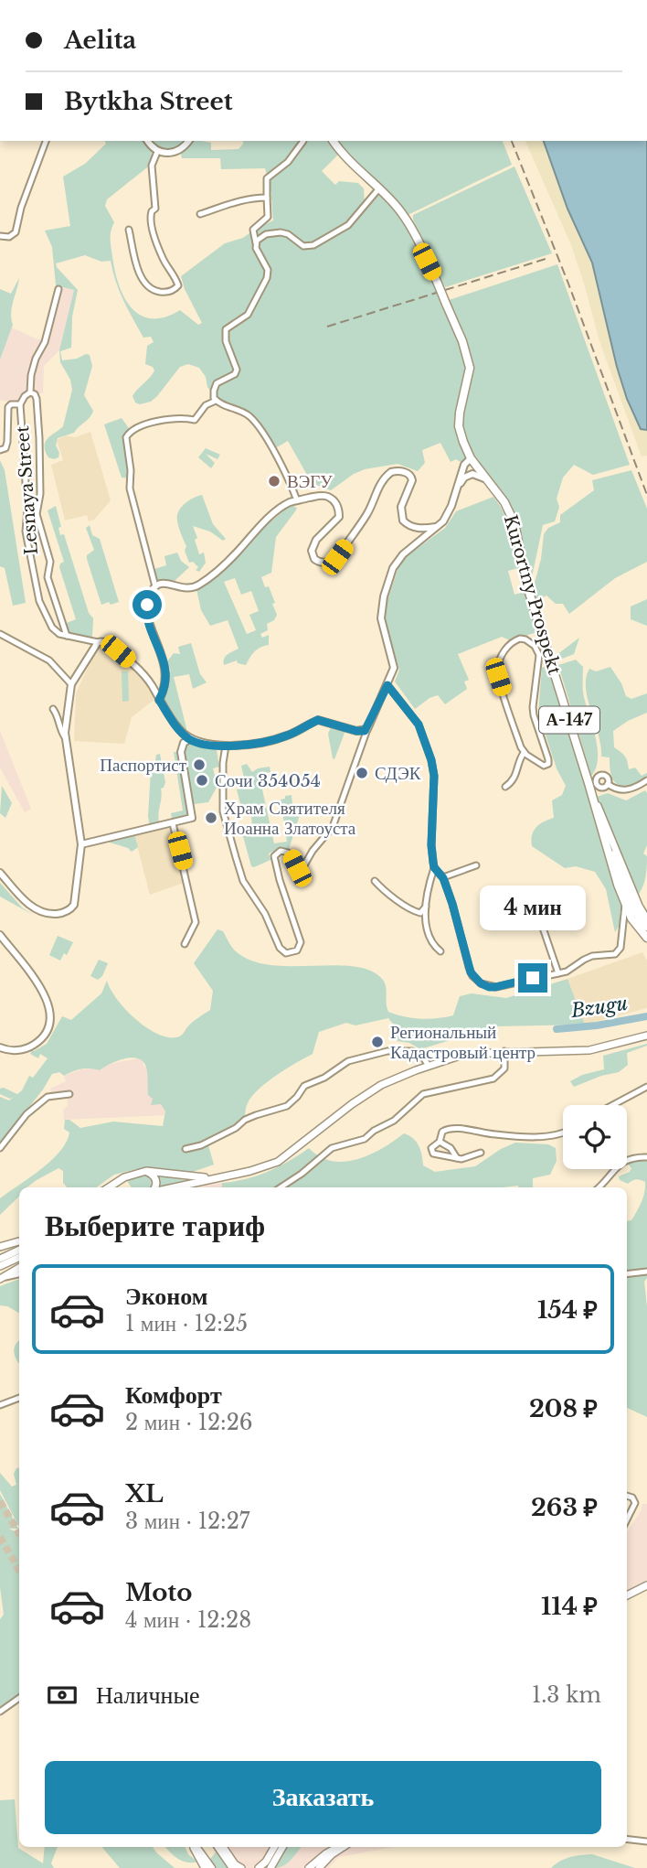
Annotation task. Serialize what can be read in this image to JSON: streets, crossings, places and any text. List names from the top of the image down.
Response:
{
  "streets": {
    "main road": ["Kurortny Prospekt", "А-147"],
    "street": ["Lesnaya Street"]
  },
  "crossings": [
    ["Kurortny Prospekt", "А-147"]
  ],
  "water": ["Bzugu"],
  "places": [
    "ВЭГУ",
    "Паспортист",
    "СДЭК",
    "Сочи 354054",
    "Храм Святителя Иоанна Златоуста",
    "Региональный Кадастровый центр"
  ],
  "page": {
    "banner": ["Aelita", "Bytkha Street"],
    "bubble": "4 мин",
    "heading": "Выберите тариф",
    "list": [
      {
        "name": "Эконом",
        "note": "1 мин · 12:25",
        "value": "154 ₽"
      },
      {
        "name": "Комфорт",
        "note": "2 мин · 12:26",
        "value": "208 ₽"
      },
      {
        "name": "XL",
        "note": "3 мин · 12:27",
        "value": "263 ₽"
      },
      {
        "name": "Moto",
        "note": "4 мин · 12:28",
        "value": "114 ₽"
      }
    ],
    "pay": ["Наличные", "1.3 km"],
    "buttons": "Заказать"
  }
}
